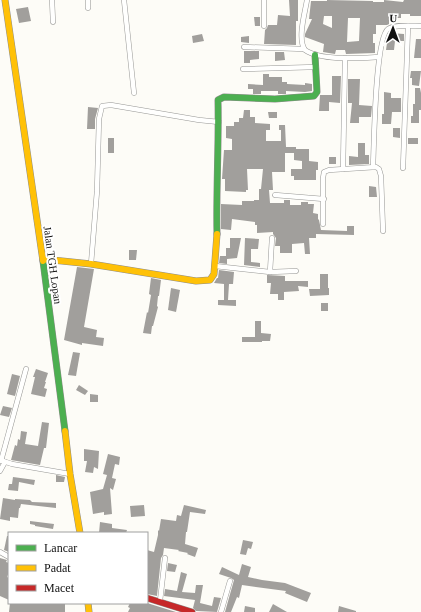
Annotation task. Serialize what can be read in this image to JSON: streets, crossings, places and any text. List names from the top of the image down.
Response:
{
  "streets": {
    "main road": ["Jalan TGH Lopan"]
  },
  "legend": ["Lancar", "Padat", "Macet"],
  "north": "top"
}
